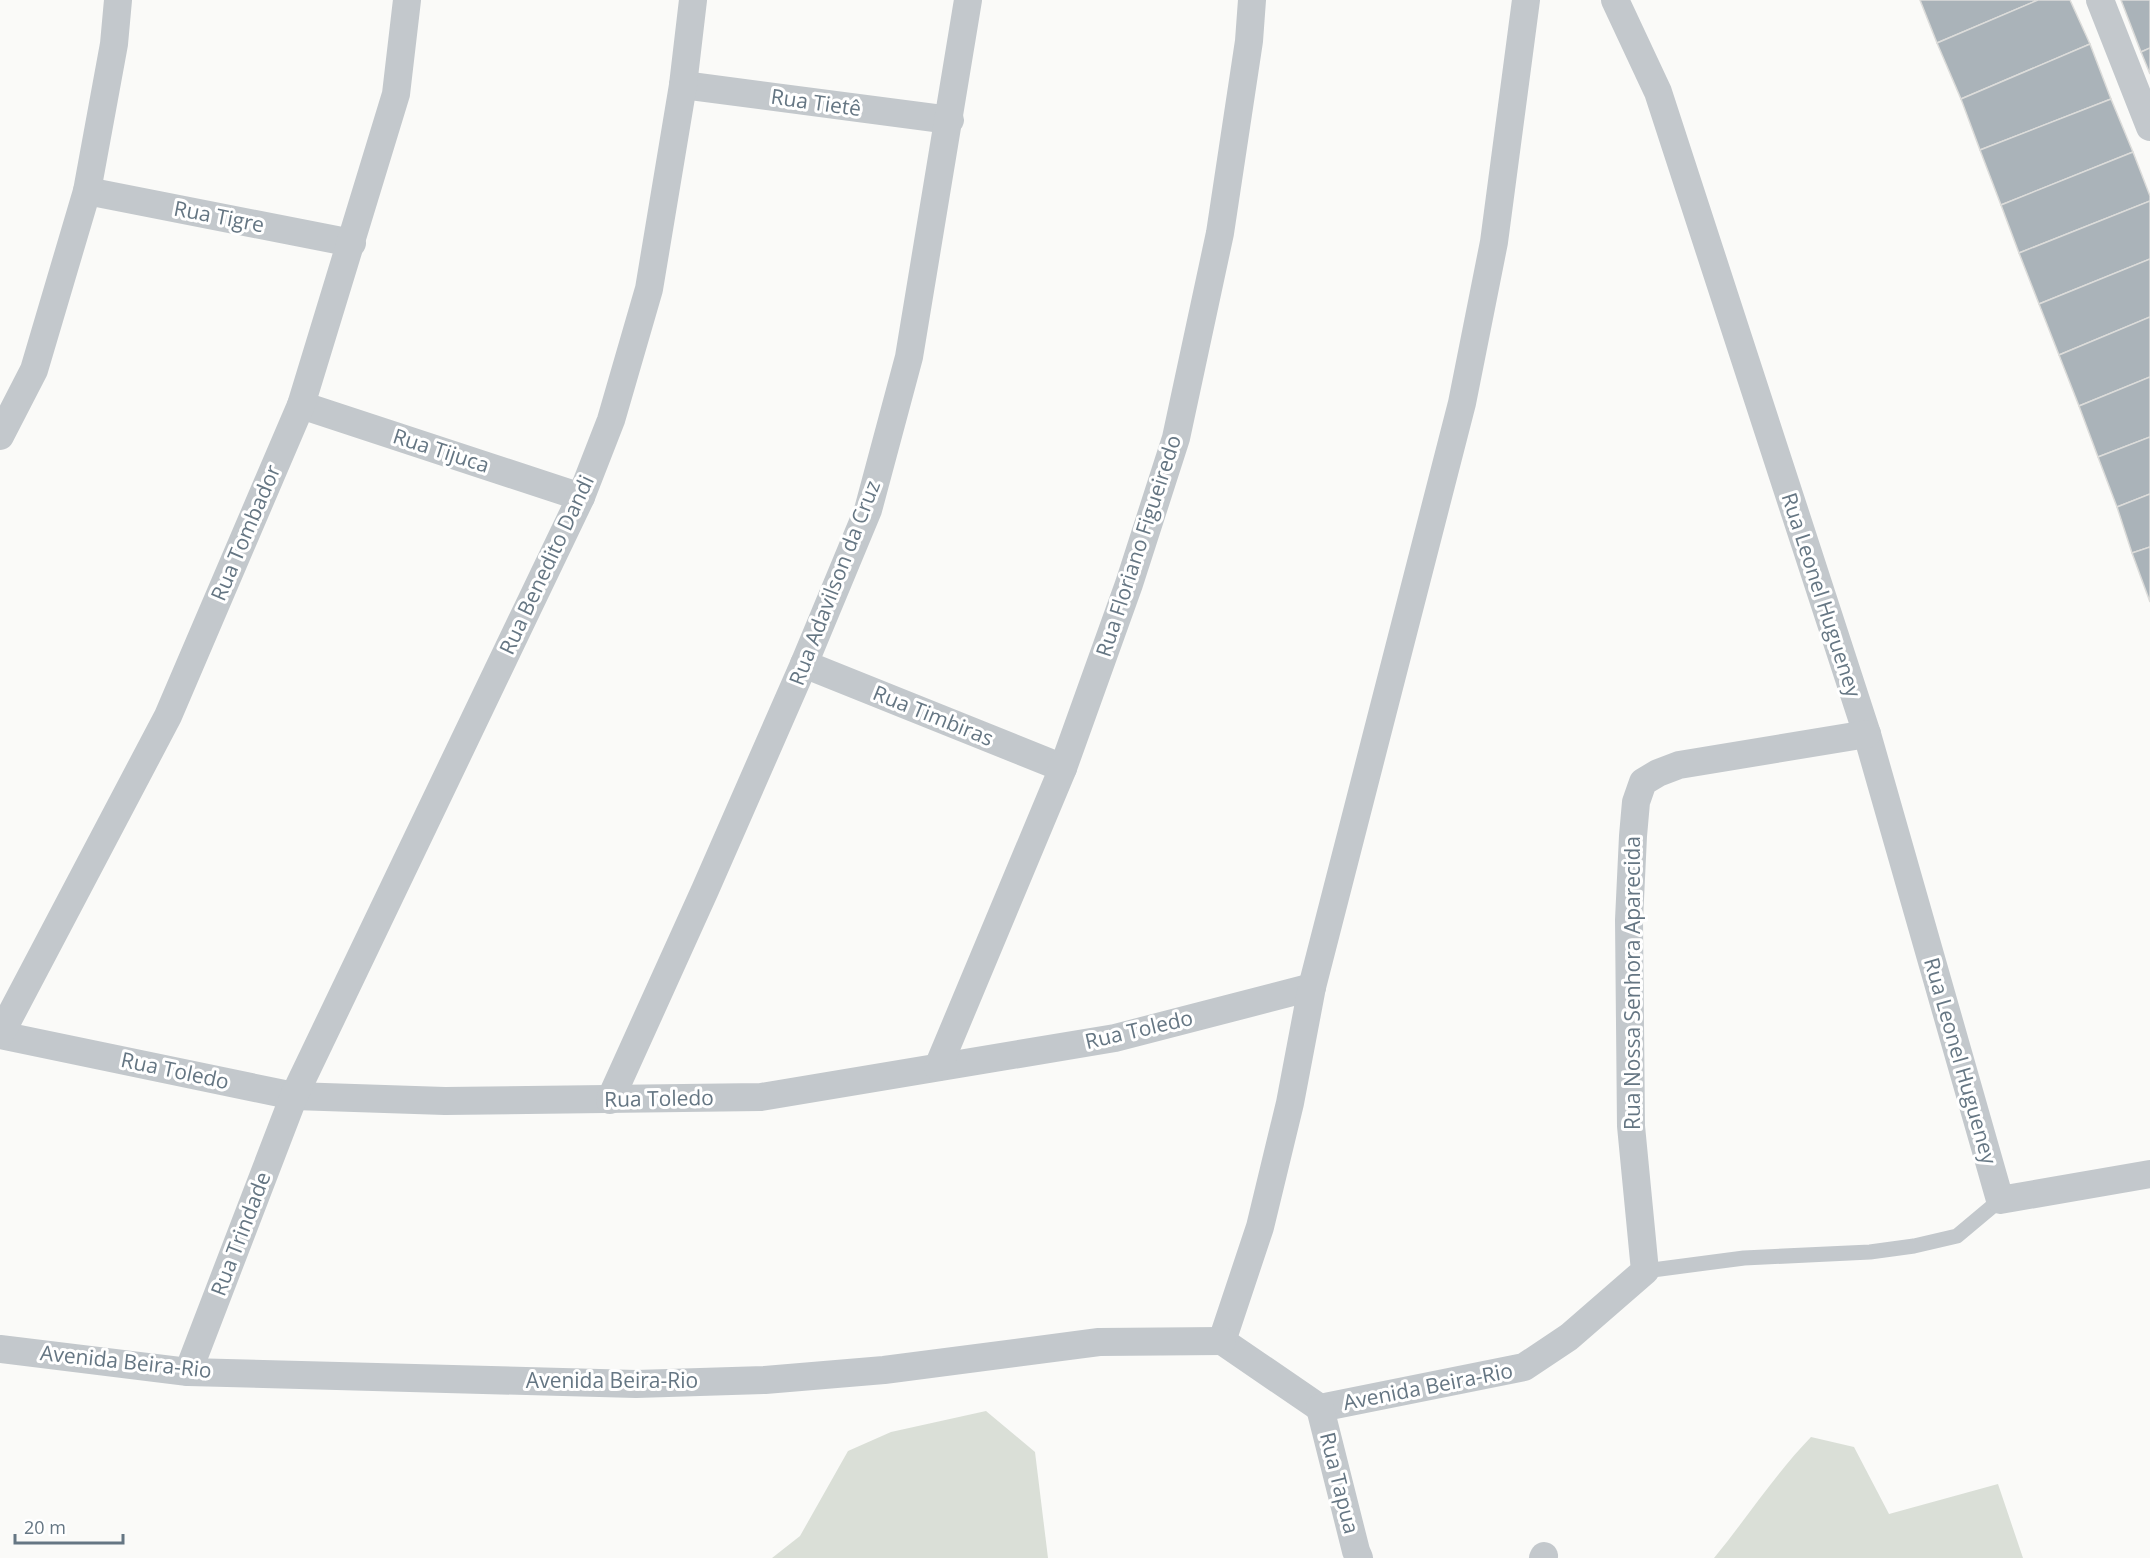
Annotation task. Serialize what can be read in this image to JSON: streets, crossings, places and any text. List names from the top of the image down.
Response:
{
  "streets": {
    "street": [
      "Rua Tietê",
      "Rua Tigre",
      "Rua Tijuca",
      "Rua Tombador",
      "Rua Floriano Figueiredo",
      "Rua Benedito Dandi",
      "Rua Adavilson da Cruz",
      "Rua Leonel Hugueney",
      "Rua Timbiras",
      "Rua Nossa Senhora Aparecida",
      "Rua Toledo",
      "Rua Trindade",
      "Avenida Beira-Rio",
      "Rua Tapua"
    ]
  },
  "crossings": [
    ["Rua Tietê", "Rua Benedito Dandi"],
    ["Rua Tietê", "Rua Adavilson da Cruz"],
    ["Rua Tigre", "Rua Tombador"],
    ["Rua Tijuca", "Rua Tombador"],
    ["Rua Tijuca", "Rua Benedito Dandi"],
    ["Rua Tombador", "Rua Toledo"],
    ["Rua Floriano Figueiredo", "Rua Timbiras"],
    ["Rua Floriano Figueiredo", "Rua Toledo"],
    ["Rua Benedito Dandi", "Rua Toledo"],
    ["Rua Benedito Dandi", "Rua Trindade"],
    ["Rua Adavilson da Cruz", "Rua Timbiras"],
    ["Rua Adavilson da Cruz", "Rua Toledo"],
    ["Rua Leonel Hugueney", "Rua Nossa Senhora Aparecida"],
    ["Rua Nossa Senhora Aparecida", "Avenida Beira-Rio"],
    ["Rua Toledo", "Rua Trindade"],
    ["Rua Trindade", "Avenida Beira-Rio"],
    ["Avenida Beira-Rio", "Rua Tapua"]
  ],
  "scale_bar": "20 m"
}
